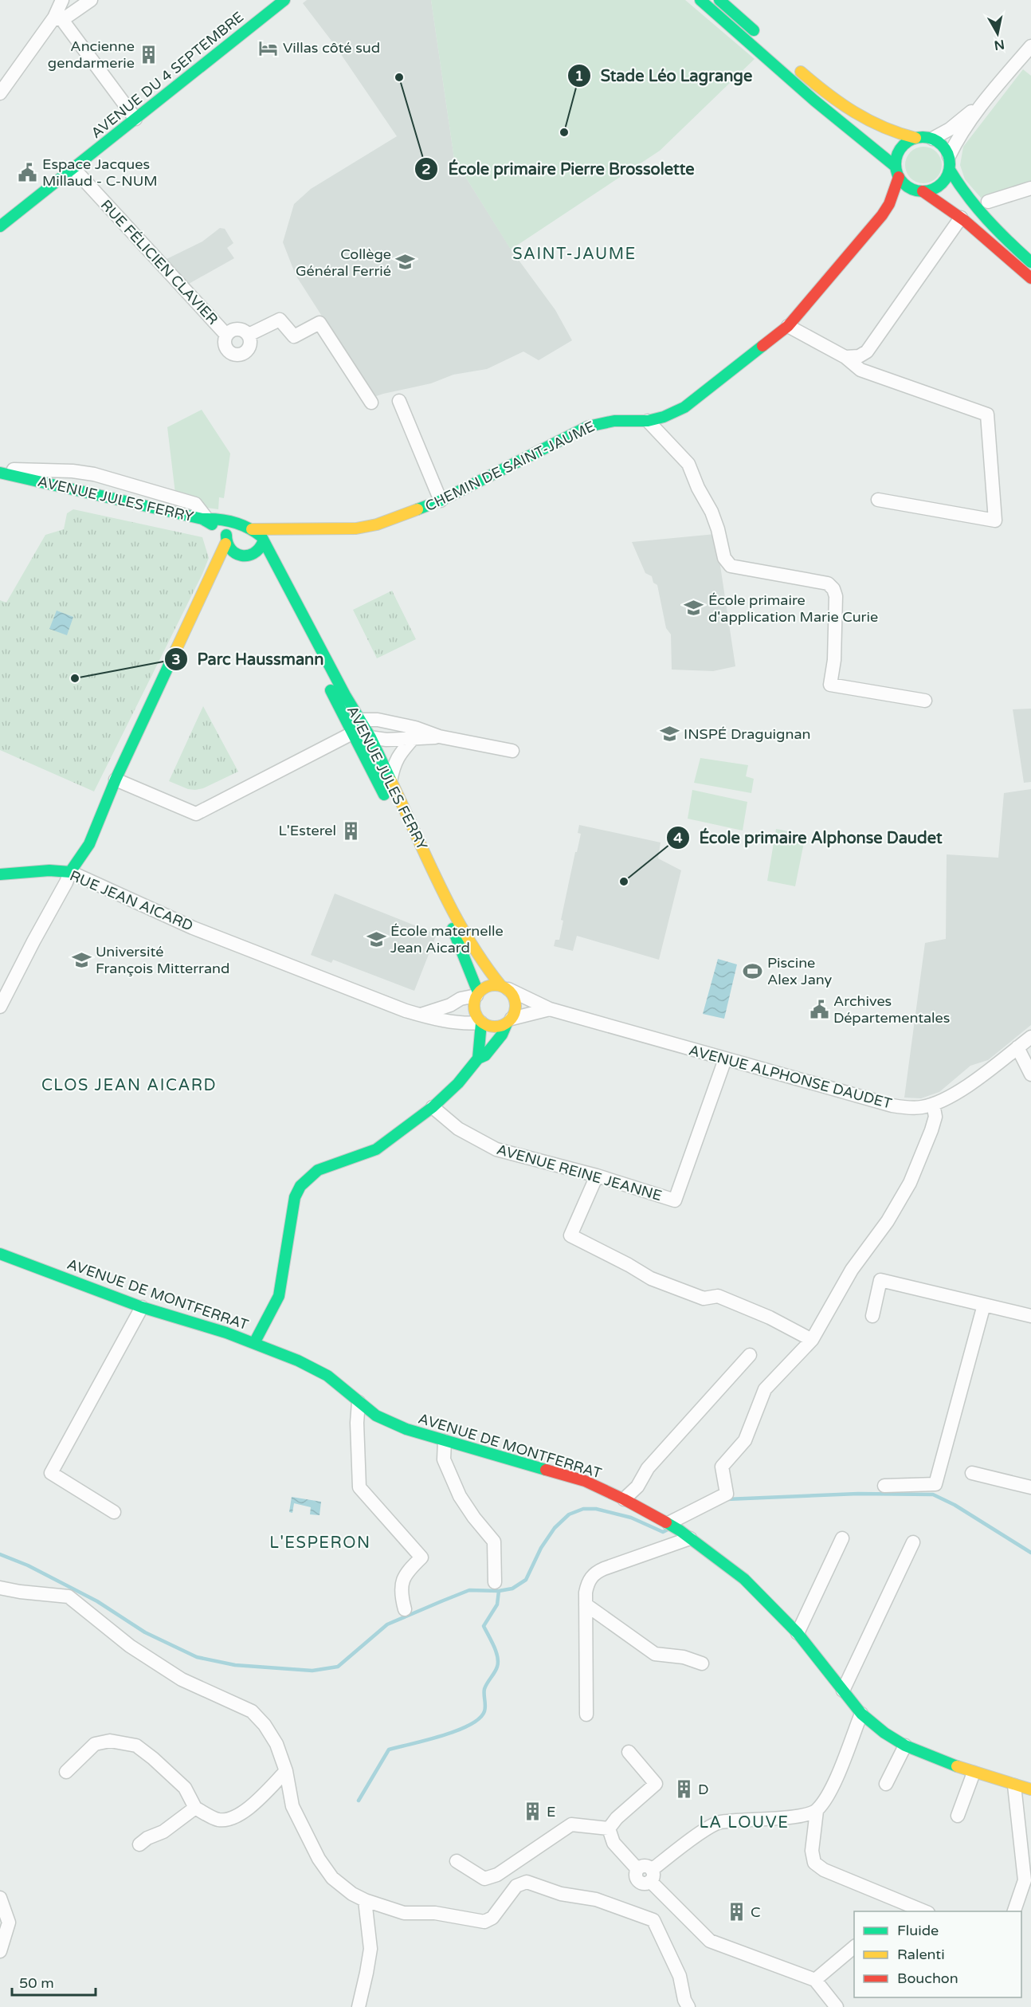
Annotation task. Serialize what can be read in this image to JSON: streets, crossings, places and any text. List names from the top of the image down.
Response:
{
  "streets": {
    "street": [
      "AVENUE DU 4 SEPTEMBRE",
      "RUE FÉLICIEN CLAVIER",
      "CHEMIN DE SAINT-JAUME",
      "AVENUE JULES FERRY",
      "RUE JEAN AICARD",
      "AVENUE ALPHONSE DAUDET",
      "AVENUE REINE JEANNE",
      "AVENUE DE MONTFERRAT"
    ]
  },
  "crossings": [
    ["AVENUE DU 4 SEPTEMBRE", "RUE FÉLICIEN CLAVIER"],
    ["CHEMIN DE SAINT-JAUME", "AVENUE JULES FERRY"],
    ["AVENUE JULES FERRY", "RUE JEAN AICARD"],
    ["AVENUE JULES FERRY", "AVENUE ALPHONSE DAUDET"],
    ["RUE JEAN AICARD", "AVENUE ALPHONSE DAUDET"],
    ["AVENUE ALPHONSE DAUDET", "AVENUE REINE JEANNE"]
  ],
  "districts": [
    "SAINT-JAUME",
    "CLOS JEAN AICARD",
    "L'ESPERON",
    "LA LOUVE"
  ],
  "places": {
    "hotel": ["Villas côté sud"],
    "building": [
      "Ancienne gendarmerie",
      "L'Esterel",
      "D",
      "E",
      "C"
    ],
    "other": [
      "École primaire Pierre Brossolette",
      "Stade Léo Lagrange",
      "Parc Haussmann",
      "École primaire Alphonse Daudet"
    ],
    "public building": ["Espace Jacques Millaud - C-NUM", "Archives Départementales"],
    "school or university": [
      "Collège Général Ferrié",
      "École primaire d'application Marie Curie",
      "INSPÉ Draguignan",
      "École maternelle Jean Aicard",
      "Université François Mitterrand"
    ],
    "sports": ["Piscine Alex Jany"]
  },
  "legend": ["Fluide", "Ralenti", "Bouchon"],
  "scale_bar": "50 m",
  "north": "bottom"
}
